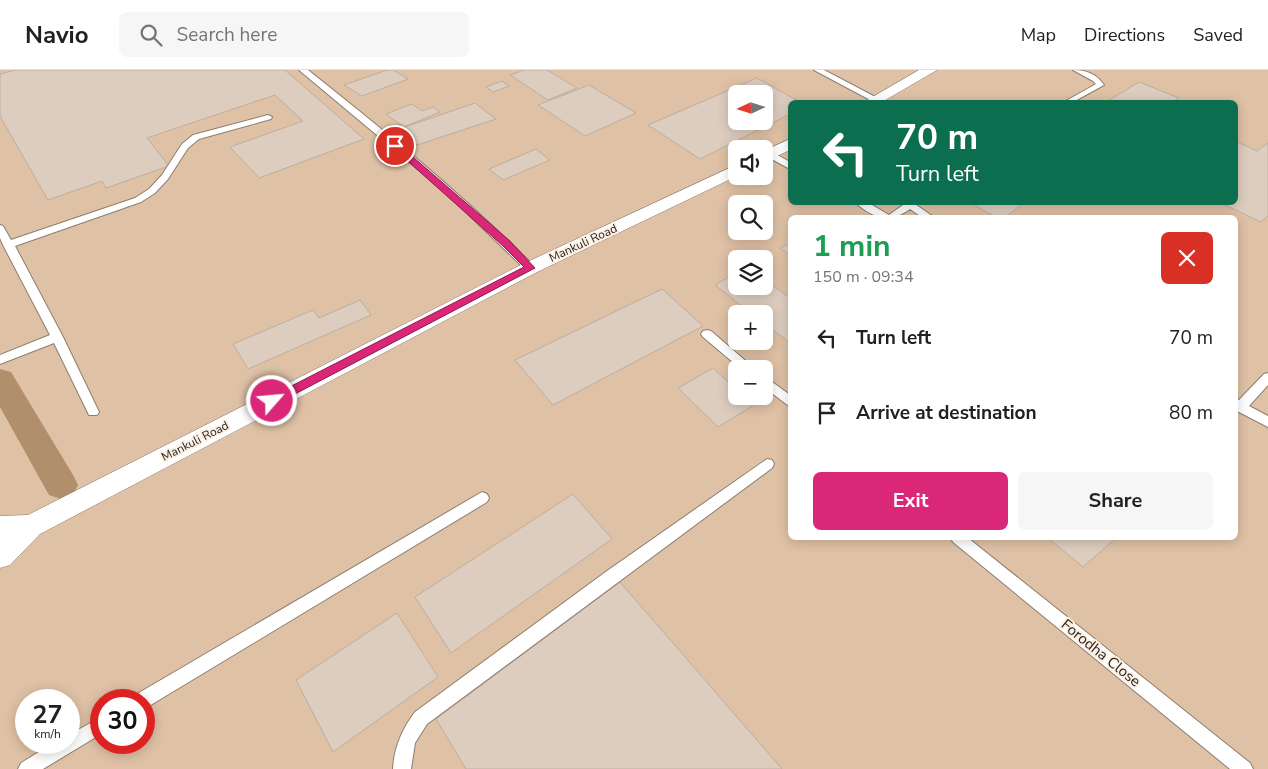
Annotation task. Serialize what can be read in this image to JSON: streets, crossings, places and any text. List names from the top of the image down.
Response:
{
  "streets": {
    "street": ["Mankuli Road"],
    "lane": ["Forodha Close"]
  },
  "north": "left",
  "page": {
    "header": "Navio",
    "search": "Search here",
    "nav": ["Map", "Directions", "Saved"],
    "map_buttons": ["+", "−"],
    "turn": ["70 m", "Turn left"],
    "heading": ["1 min", "150 m · 09:34"],
    "list": [
      {
        "name": "Turn left",
        "value": "70 m"
      },
      {
        "name": "Arrive at destination",
        "value": "80 m"
      }
    ],
    "buttons": ["Exit", "Share"],
    "speed": "27 km/h",
    "limit": "30"
  }
}
